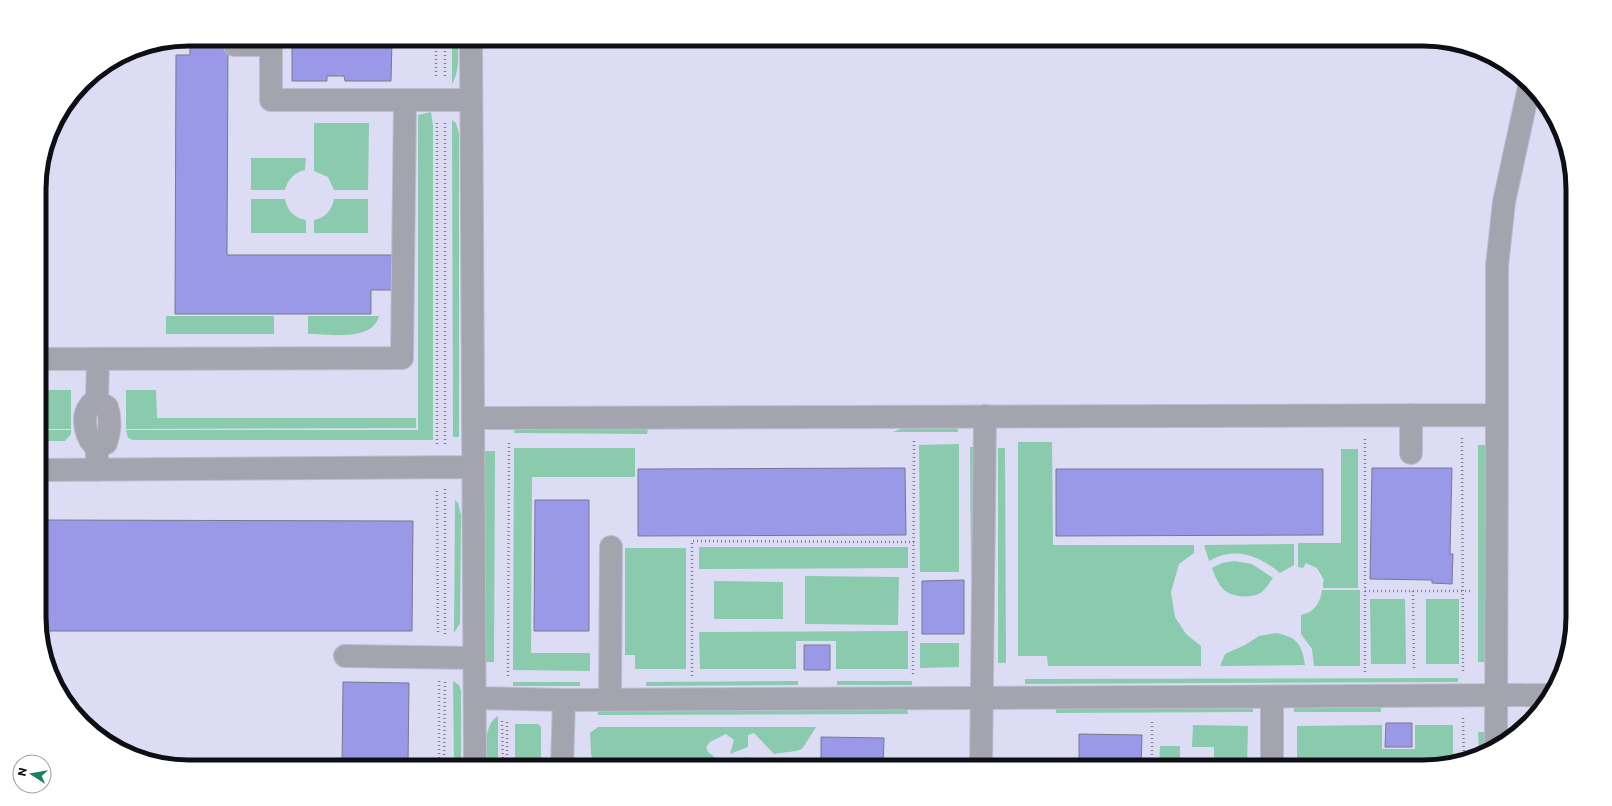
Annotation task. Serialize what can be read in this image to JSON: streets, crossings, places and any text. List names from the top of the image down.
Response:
{
  "north": "left"
}
